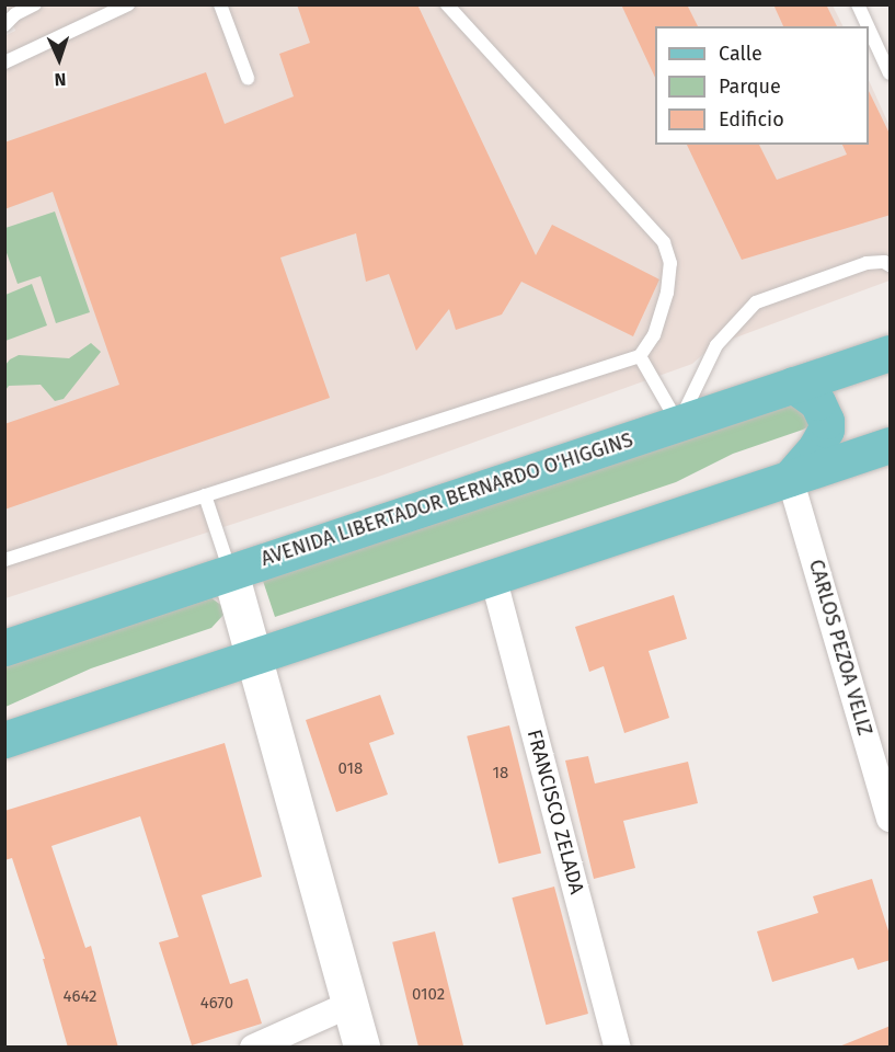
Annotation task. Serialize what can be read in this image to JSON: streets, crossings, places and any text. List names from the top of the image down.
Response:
{
  "streets": {
    "main road": ["AVENIDA LIBERTADOR BERNARDO O'HIGGINS"],
    "street": ["CARLOS PEZOA VELIZ", "FRANCISCO ZELADA"]
  },
  "house_numbers": [
    "018",
    "18",
    "0102",
    "4642",
    "4670"
  ],
  "legend": ["Calle", "Parque", "Edificio"],
  "north": "bottom"
}
